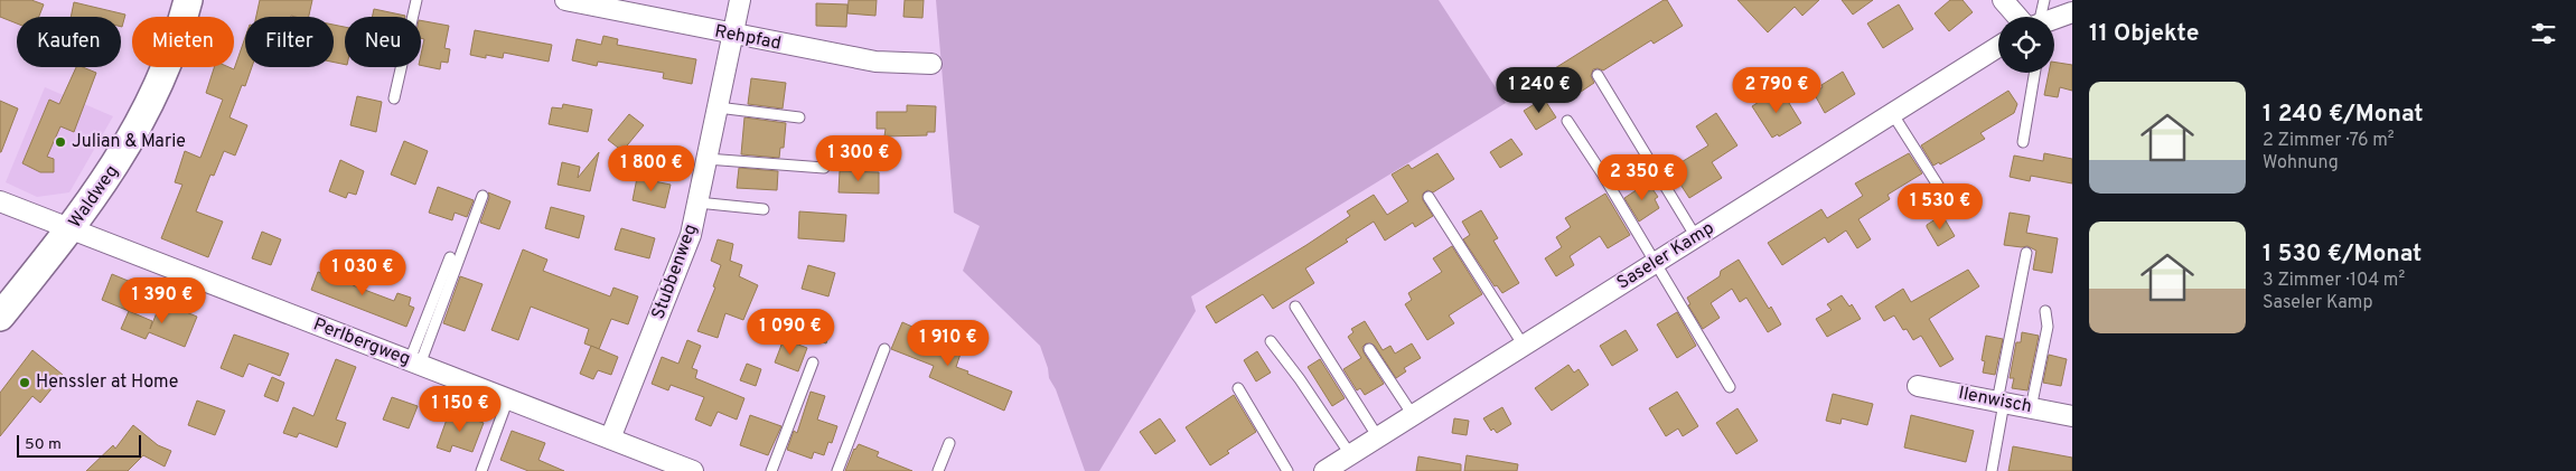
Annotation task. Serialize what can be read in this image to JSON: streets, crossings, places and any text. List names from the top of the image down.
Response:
{
  "streets": {
    "main road": ["Waldweg"],
    "street": [
      "Rehpfad",
      "Saseler Kamp",
      "Stubbenweg",
      "Perlbergweg",
      "Ilenwisch"
    ]
  },
  "crossings": [
    ["Rehpfad", "Stubbenweg"],
    ["Waldweg", "Perlbergweg"],
    ["Stubbenweg", "Perlbergweg"]
  ],
  "places": ["Julian & Marie", "Henssler at Home"],
  "scale_bar": "50 m",
  "page": {
    "heading": "11 Objekte",
    "chip": [
      "Kaufen",
      "Mieten",
      "Filter",
      "Neu"
    ],
    "price": [
      "1 240 €",
      "2 790 €",
      "1 300 €",
      "1 800 €",
      "2 350 €",
      "1 530 €",
      "1 030 €",
      "1 390 €",
      "1 090 €",
      "1 910 €",
      "1 150 €"
    ],
    "list": [
      {
        "name": "1 240 €/Monat",
        "note": "2 Zimmer · 76 m² · Wohnung"
      },
      {
        "name": "1 530 €/Monat",
        "note": "3 Zimmer · 104 m² · Saseler Kamp"
      }
    ],
    "scale": "50 m"
  }
}
